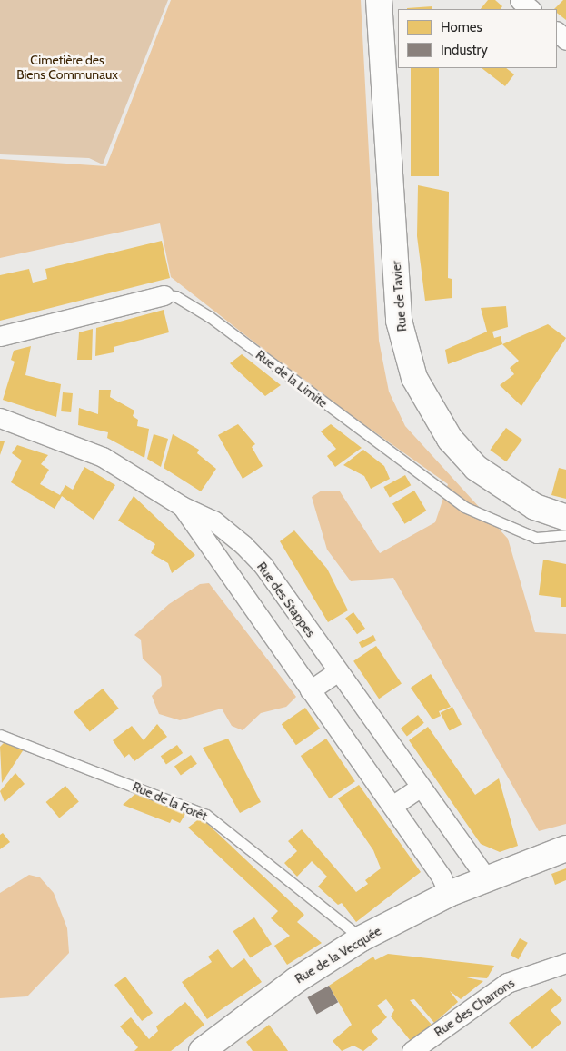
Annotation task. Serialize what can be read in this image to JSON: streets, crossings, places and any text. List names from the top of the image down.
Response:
{
  "streets": {
    "street": [
      "Rue de Tavier",
      "Rue de la Limite",
      "Rue des Stappes",
      "Rue de la Vecquée",
      "Rue des Charrons"
    ],
    "lane": ["Rue de la Forêt"]
  },
  "crossings": [
    ["Rue des Stappes", "Rue de la Vecquée"],
    ["Rue de la Forêt", "Rue de la Vecquée"]
  ],
  "parks": ["Cimetière des Biens Communaux"],
  "legend": ["Homes", "Industry"]
}
